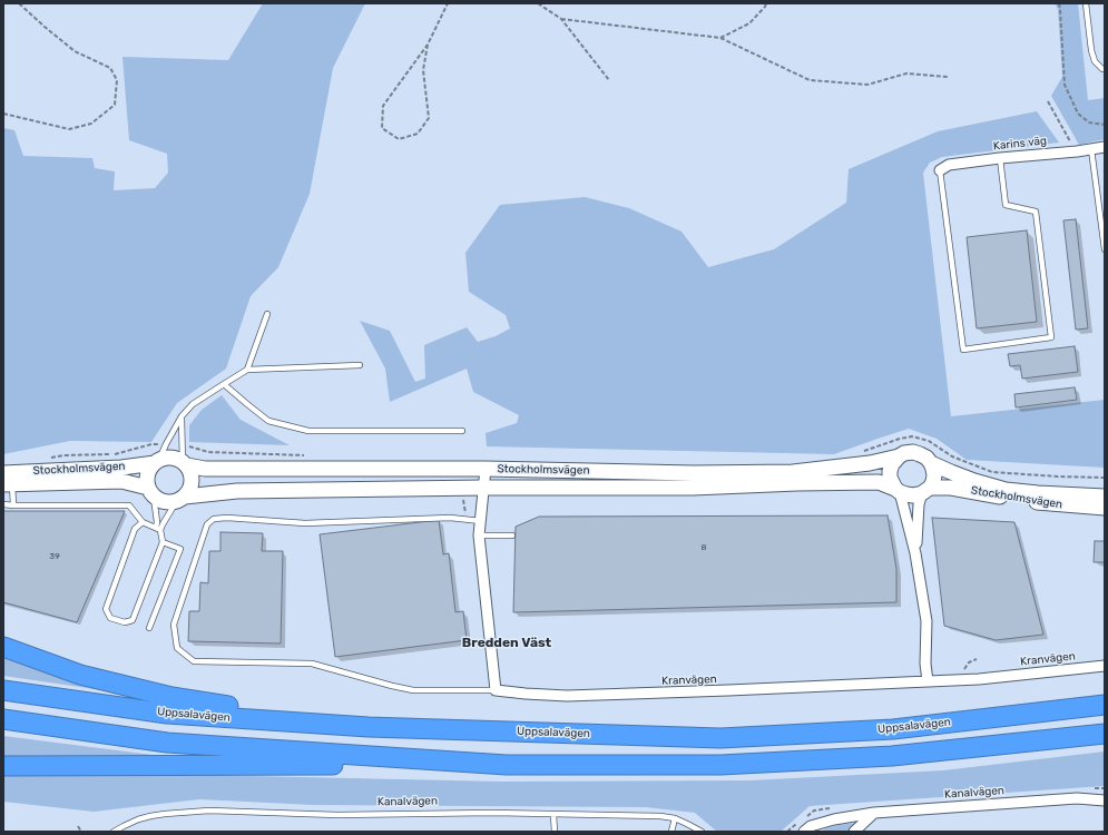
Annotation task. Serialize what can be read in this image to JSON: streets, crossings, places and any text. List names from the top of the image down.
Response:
{
  "streets": {
    "highway": ["Uppsalavägen"],
    "main road": ["Stockholmsvägen"],
    "street": ["Karins väg", "Kranvägen", "Kanalvägen"]
  },
  "districts": ["Bredden Väst"],
  "house_numbers": ["8", "39"]
}
